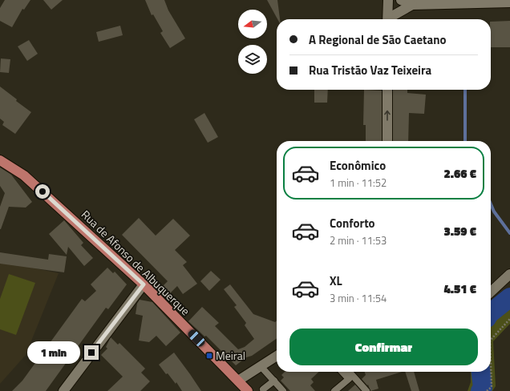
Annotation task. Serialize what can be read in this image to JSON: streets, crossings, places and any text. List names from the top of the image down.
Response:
{
  "streets": {
    "main road": ["Rua de Afonso de Albuquerque"]
  },
  "places": {
    "transit": ["Meiral"]
  },
  "north": "left",
  "page": {
    "banner": ["A Regional de São Caetano", "Rua Tristão Vaz Teixeira"],
    "list": [
      {
        "name": "Econômico",
        "note": "1 min · 11:52",
        "value": "2.66 €"
      },
      {
        "name": "Conforto",
        "note": "2 min · 11:53",
        "value": "3.59 €"
      },
      {
        "name": "XL",
        "note": "3 min · 11:54",
        "value": "4.51 €"
      }
    ],
    "buttons": "Confirmar",
    "bubble": "1 min"
  }
}
